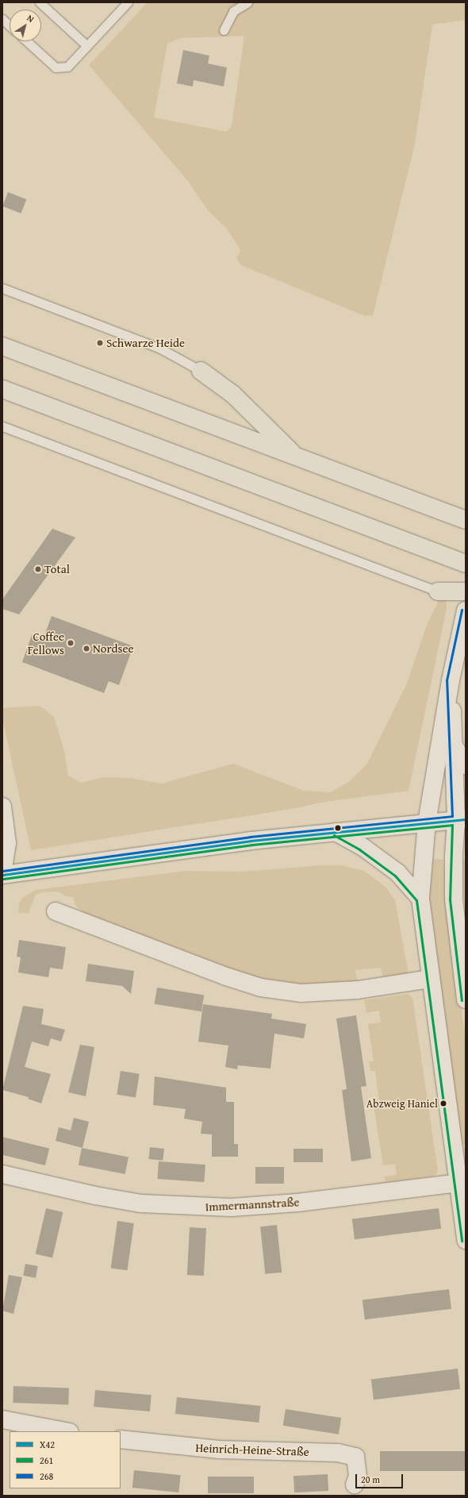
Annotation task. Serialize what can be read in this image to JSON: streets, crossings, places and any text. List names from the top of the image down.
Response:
{
  "streets": {
    "street": ["Immermannstraße", "Heinrich-Heine-Straße"]
  },
  "places": [
    "Schwarze Heide",
    "Total",
    "Coffee Fellows",
    "Nordsee",
    "Abzweig Haniel"
  ],
  "lines": ["transit line 268", "transit line X42", "transit line 261"],
  "legend": ["X42", "261", "268"],
  "scale_bar": "20 m",
  "north": "top right"
}
